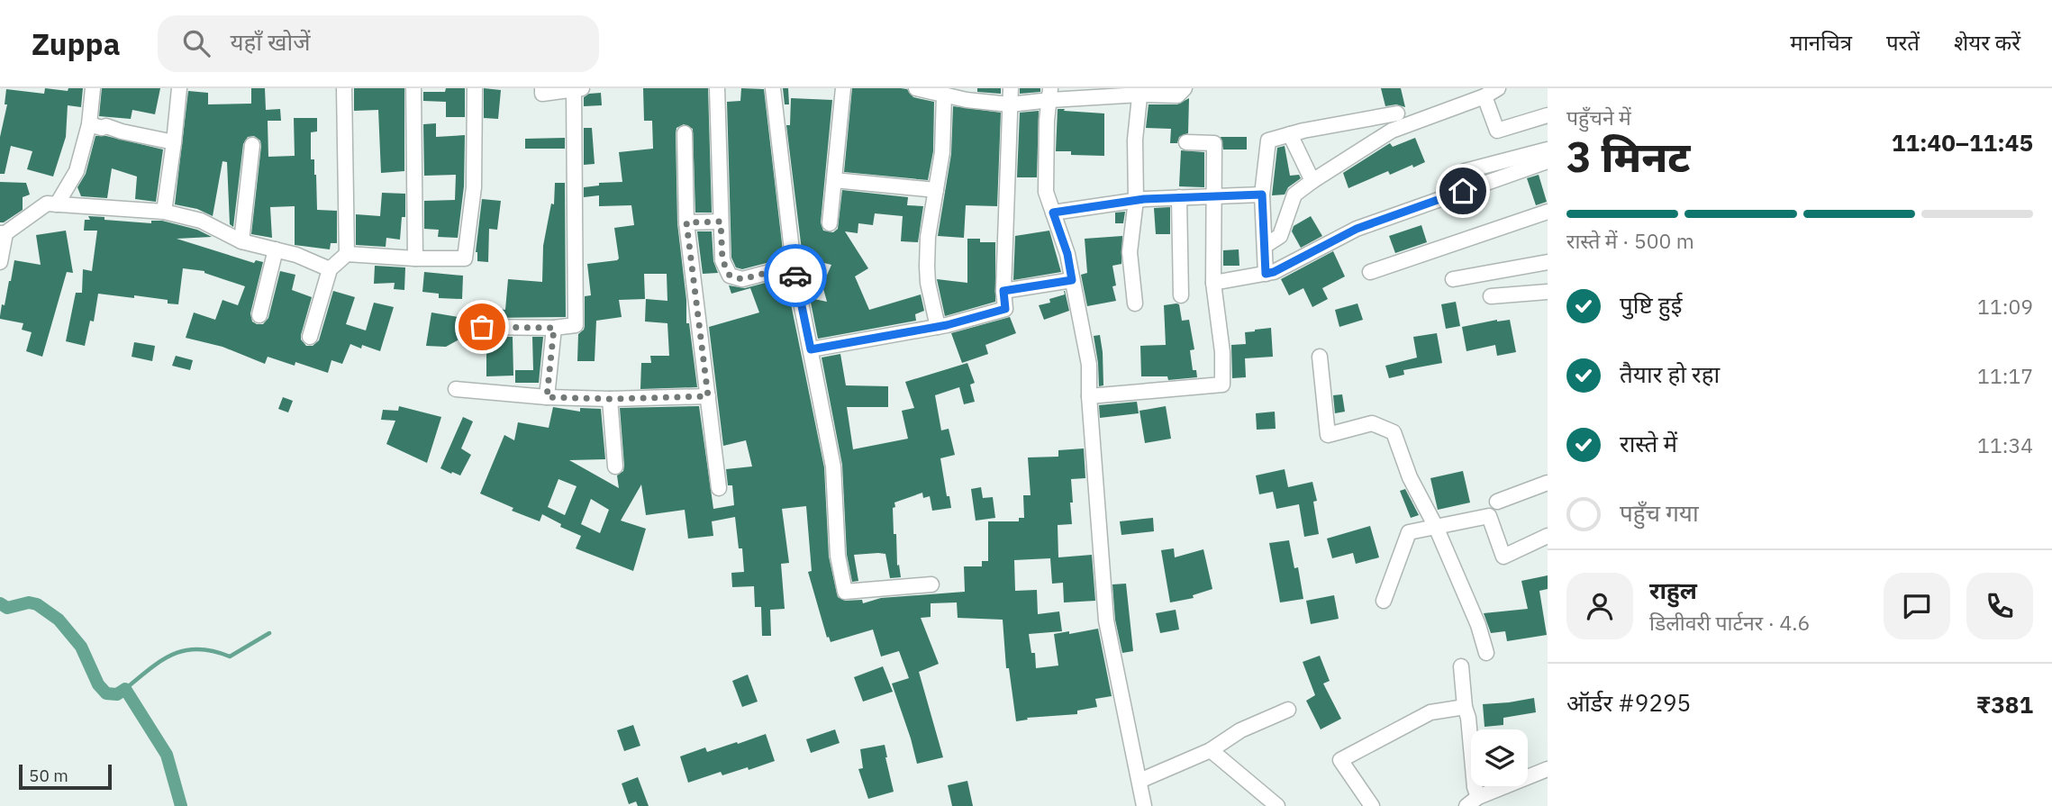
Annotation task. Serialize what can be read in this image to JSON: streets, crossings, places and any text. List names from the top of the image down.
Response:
{
  "scale_bar": "50 m",
  "page": {
    "header": "Zuppa",
    "search": "यहाँ खोजें",
    "nav": ["मानचित्र", "परतें", "शेयर करें"],
    "heading": ["3 मिनट", "पहुँचने में", "11:40–11:45"],
    "panel": [
      "राहुल",
      "डिलीवरी पार्टनर · 4.6",
      "ऑर्डर #9295",
      "₹381"
    ],
    "bar": "रास्ते में · 500 m",
    "list": [
      ["पुष्टि हुई", "11:09"],
      ["तैयार हो रहा", "11:17"],
      ["रास्ते में", "11:34"],
      "पहुँच गया"
    ],
    "scale": "50 m"
  }
}
